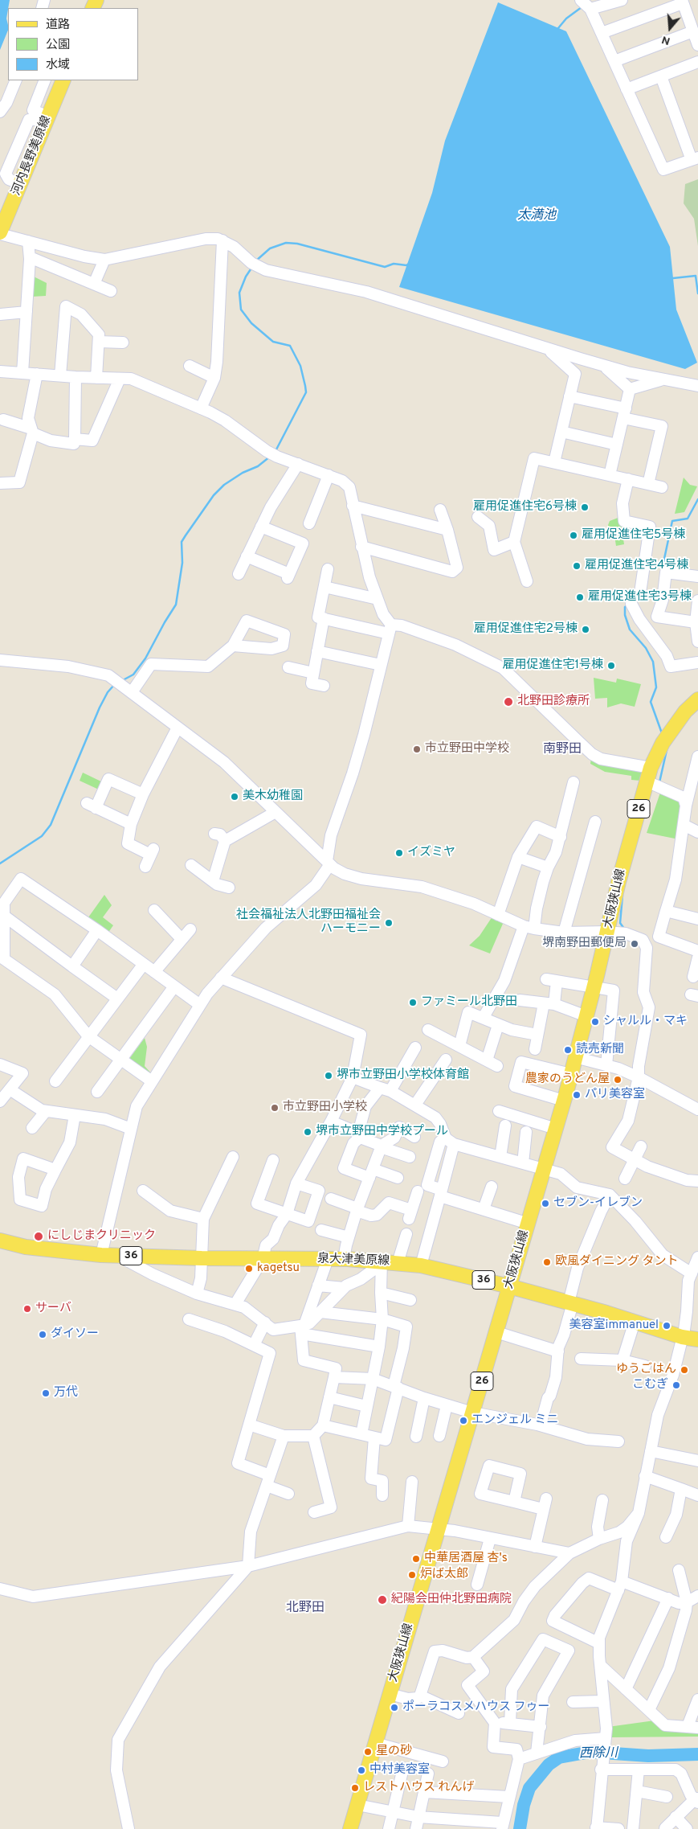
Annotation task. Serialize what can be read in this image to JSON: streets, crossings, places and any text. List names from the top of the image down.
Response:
{
  "streets": {
    "main road": [
      "河内長野美原線",
      "26",
      "大阪狭山線",
      "36",
      "泉大津美原線"
    ]
  },
  "crossings": [
    ["大阪狭山線", "泉大津美原線"]
  ],
  "districts": ["南野田", "北野田"],
  "water": ["太満池", "西除川"],
  "places": [
    "雇用促進住宅6号棟",
    "雇用促進住宅5号棟",
    "雇用促進住宅4号棟",
    "雇用促進住宅3号棟",
    "雇用促進住宅2号棟",
    "雇用促進住宅1号棟",
    "北野田診療所",
    "市立野田中学校",
    "美木幼稚園",
    "イズミヤ",
    "社会福祉法人北野田福祉会 ハーモニー",
    "堺南野田郵便局",
    "ファミール北野田",
    "シャルル・マキ",
    "読売新聞",
    "堺市立野田小学校体育館",
    "農家のうどん屋",
    "パリ美容室",
    "市立野田小学校",
    "堺市立野田中学校プール",
    "セブン-イレブン",
    "にしじまクリニック",
    "欧風ダイニング タント",
    "kagetsu",
    "サーバ",
    "美容室immanuel",
    "ダイソー",
    "ゆうごはん",
    "こむぎ",
    "万代",
    "エンジェル ミニ",
    "中華居酒屋 杏's",
    "炉ば太郎",
    "紀陽会田仲北野田病院",
    "ポーラコスメハウス フゥー",
    "星の砂",
    "中村美容室",
    "レストハウス れんげ"
  ],
  "legend": ["道路", "公園", "水域"],
  "north": "bottom"
}
